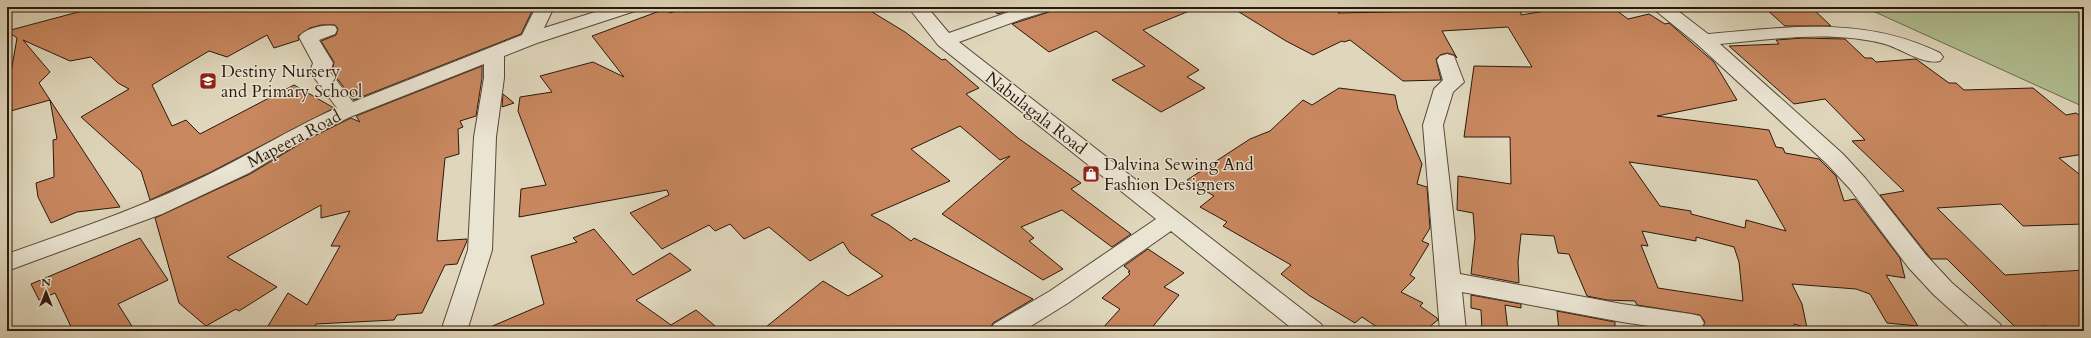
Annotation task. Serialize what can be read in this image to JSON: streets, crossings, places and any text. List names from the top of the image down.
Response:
{
  "streets": {
    "street": ["Nabulagala Road", "Mapeera Road"]
  },
  "places": {
    "school or university": ["Destiny Nursery and Primary School"],
    "shop": ["Dalvina Sewing And Fashion Designers"]
  },
  "north": "top"
}
